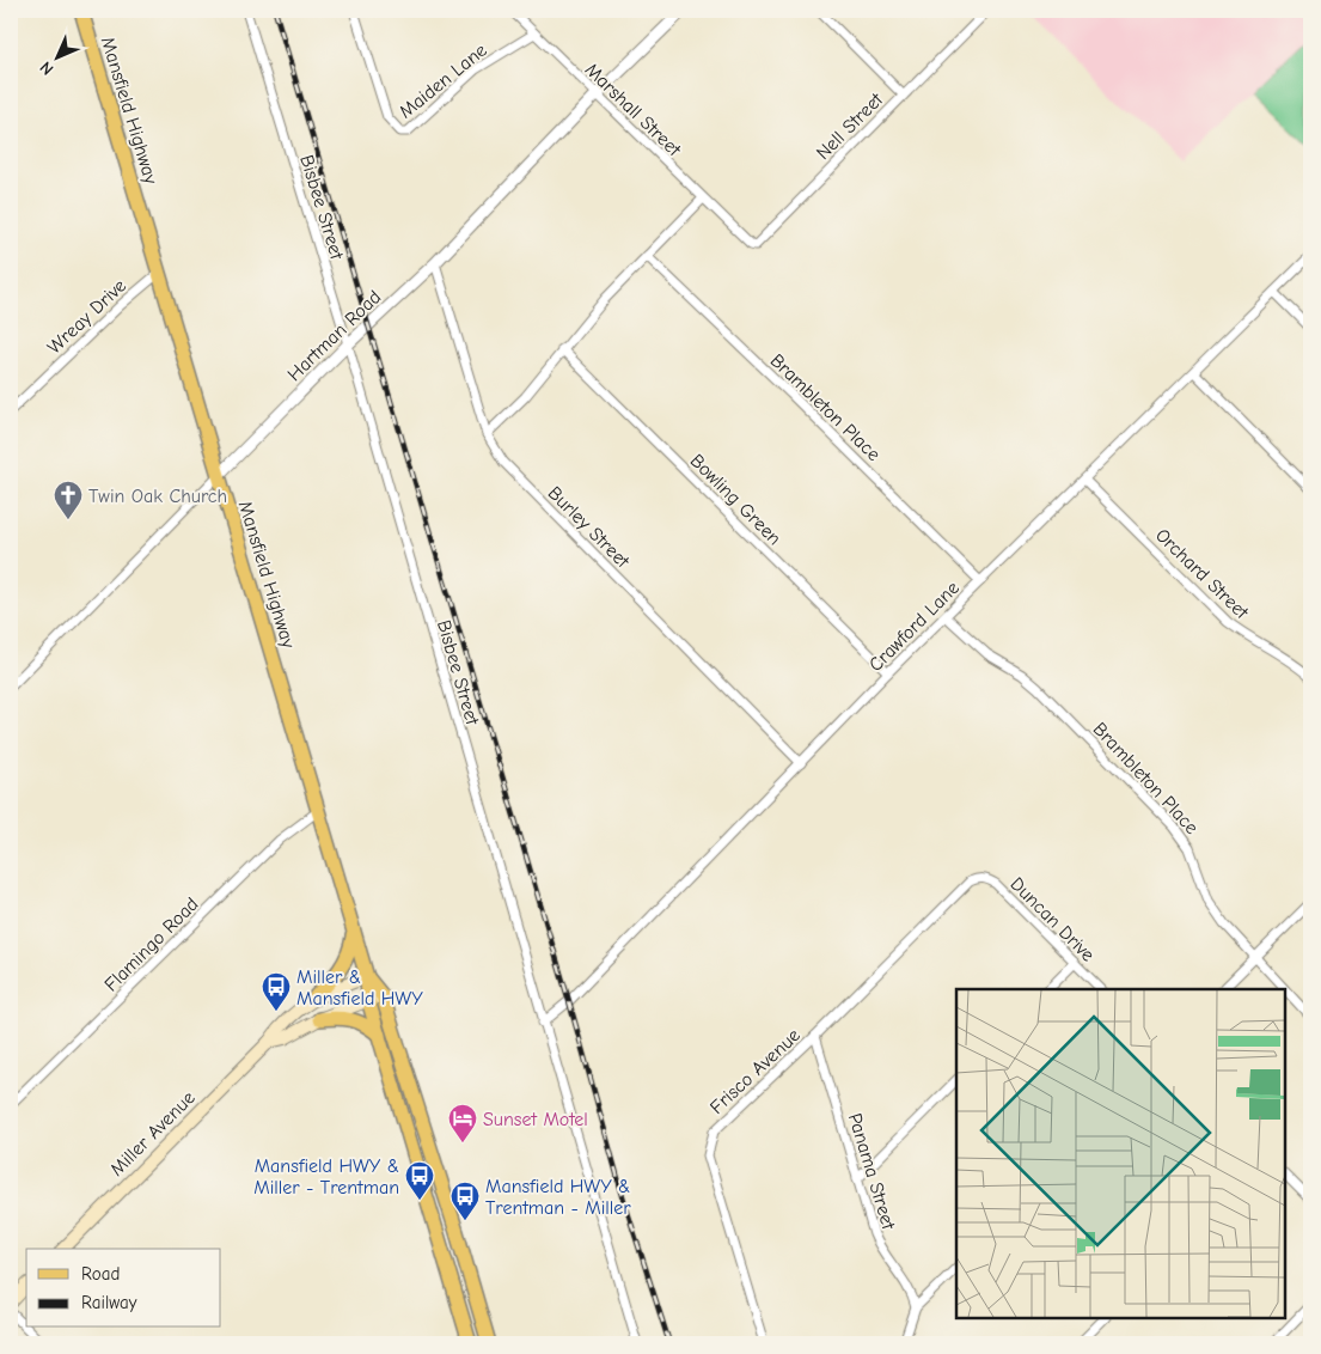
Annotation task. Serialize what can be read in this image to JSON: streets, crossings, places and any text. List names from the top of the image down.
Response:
{
  "streets": {
    "main road": ["Mansfield Highway", "Miller Avenue"],
    "street": [
      "Maiden Lane",
      "Marshall Street",
      "Nell Street",
      "Bisbee Street",
      "Wreay Drive",
      "Hartman Road",
      "Brambleton Place",
      "Bowling Green",
      "Burley Street",
      "Orchard Street",
      "Crawford Lane",
      "Duncan Drive",
      "Flamingo Road",
      "Frisco Avenue",
      "Panama Street"
    ]
  },
  "crossings": [
    ["Maiden Lane", "Marshall Street"],
    ["Marshall Street", "Nell Street"],
    ["Marshall Street", "Hartman Road"],
    ["Mansfield Highway", "Wreay Drive"],
    ["Mansfield Highway", "Hartman Road"],
    ["Mansfield Highway", "Flamingo Road"],
    ["Mansfield Highway", "Miller Avenue"],
    ["Bisbee Street", "Hartman Road"],
    ["Bisbee Street", "Crawford Lane"],
    ["Hartman Road", "Burley Street"],
    ["Brambleton Place", "Crawford Lane"],
    ["Bowling Green", "Crawford Lane"],
    ["Burley Street", "Crawford Lane"],
    ["Orchard Street", "Crawford Lane"],
    ["Duncan Drive", "Frisco Avenue"],
    ["Frisco Avenue", "Panama Street"]
  ],
  "places": {
    "church": ["Twin Oak Church"],
    "bus stop": ["Miller & Mansfield HWY", "Mansfield HWY & Miller - Trentman", "Mansfield HWY & Trentman - Miller"],
    "hotel": ["Sunset Motel"]
  },
  "legend": ["Road", "Railway"],
  "north": "bottom left"
}
